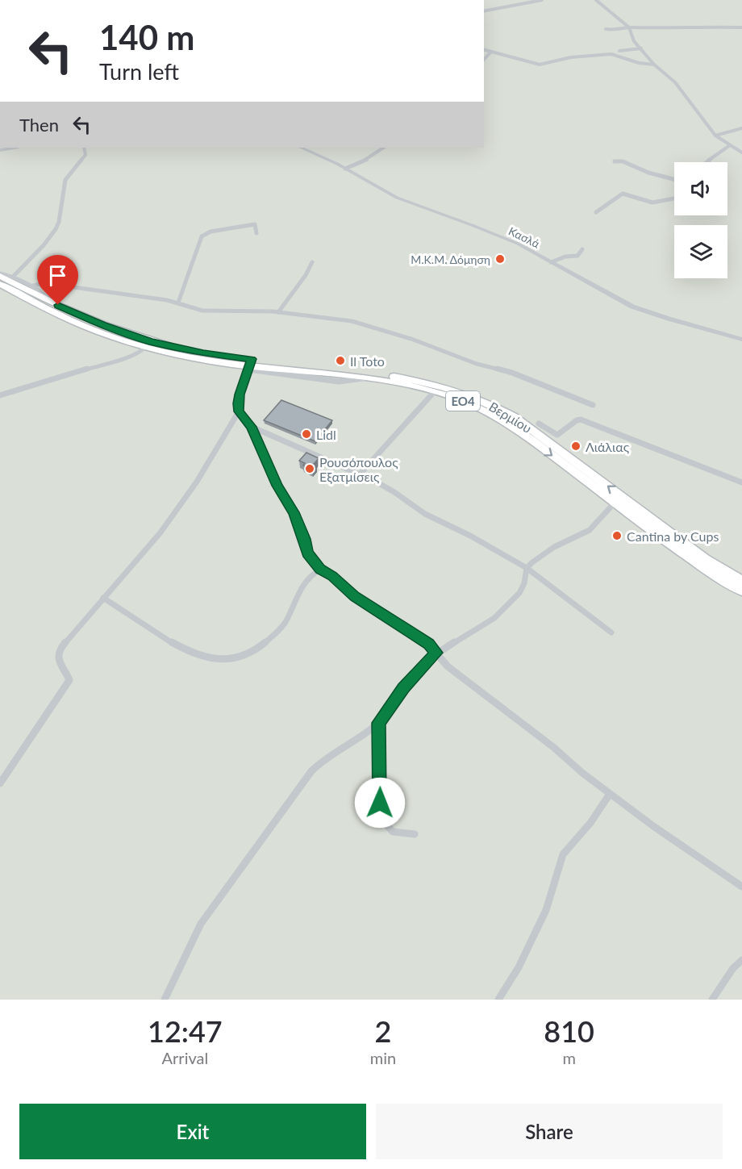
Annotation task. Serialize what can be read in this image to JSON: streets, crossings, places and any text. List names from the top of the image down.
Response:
{
  "streets": {
    "main road": ["ΕΟ4", "Βερμίου"],
    "street": ["Κασλά"]
  },
  "crossings": [
    ["ΕΟ4", "Βερμίου"]
  ],
  "places": [
    "Μ.Κ.Μ. Δόμηση",
    "Il Toto",
    "Lidl",
    "Λιάλιας",
    "Ρουσόπουλος Εξατμίσεις",
    "Cantina by Cups"
  ],
  "page": {
    "turn": ["140 m", "Turn left"],
    "then": "Then",
    "eta": [
      "12:47",
      "Arrival",
      "2",
      "min",
      "810",
      "m"
    ],
    "buttons": ["Exit", "Share"]
  }
}
